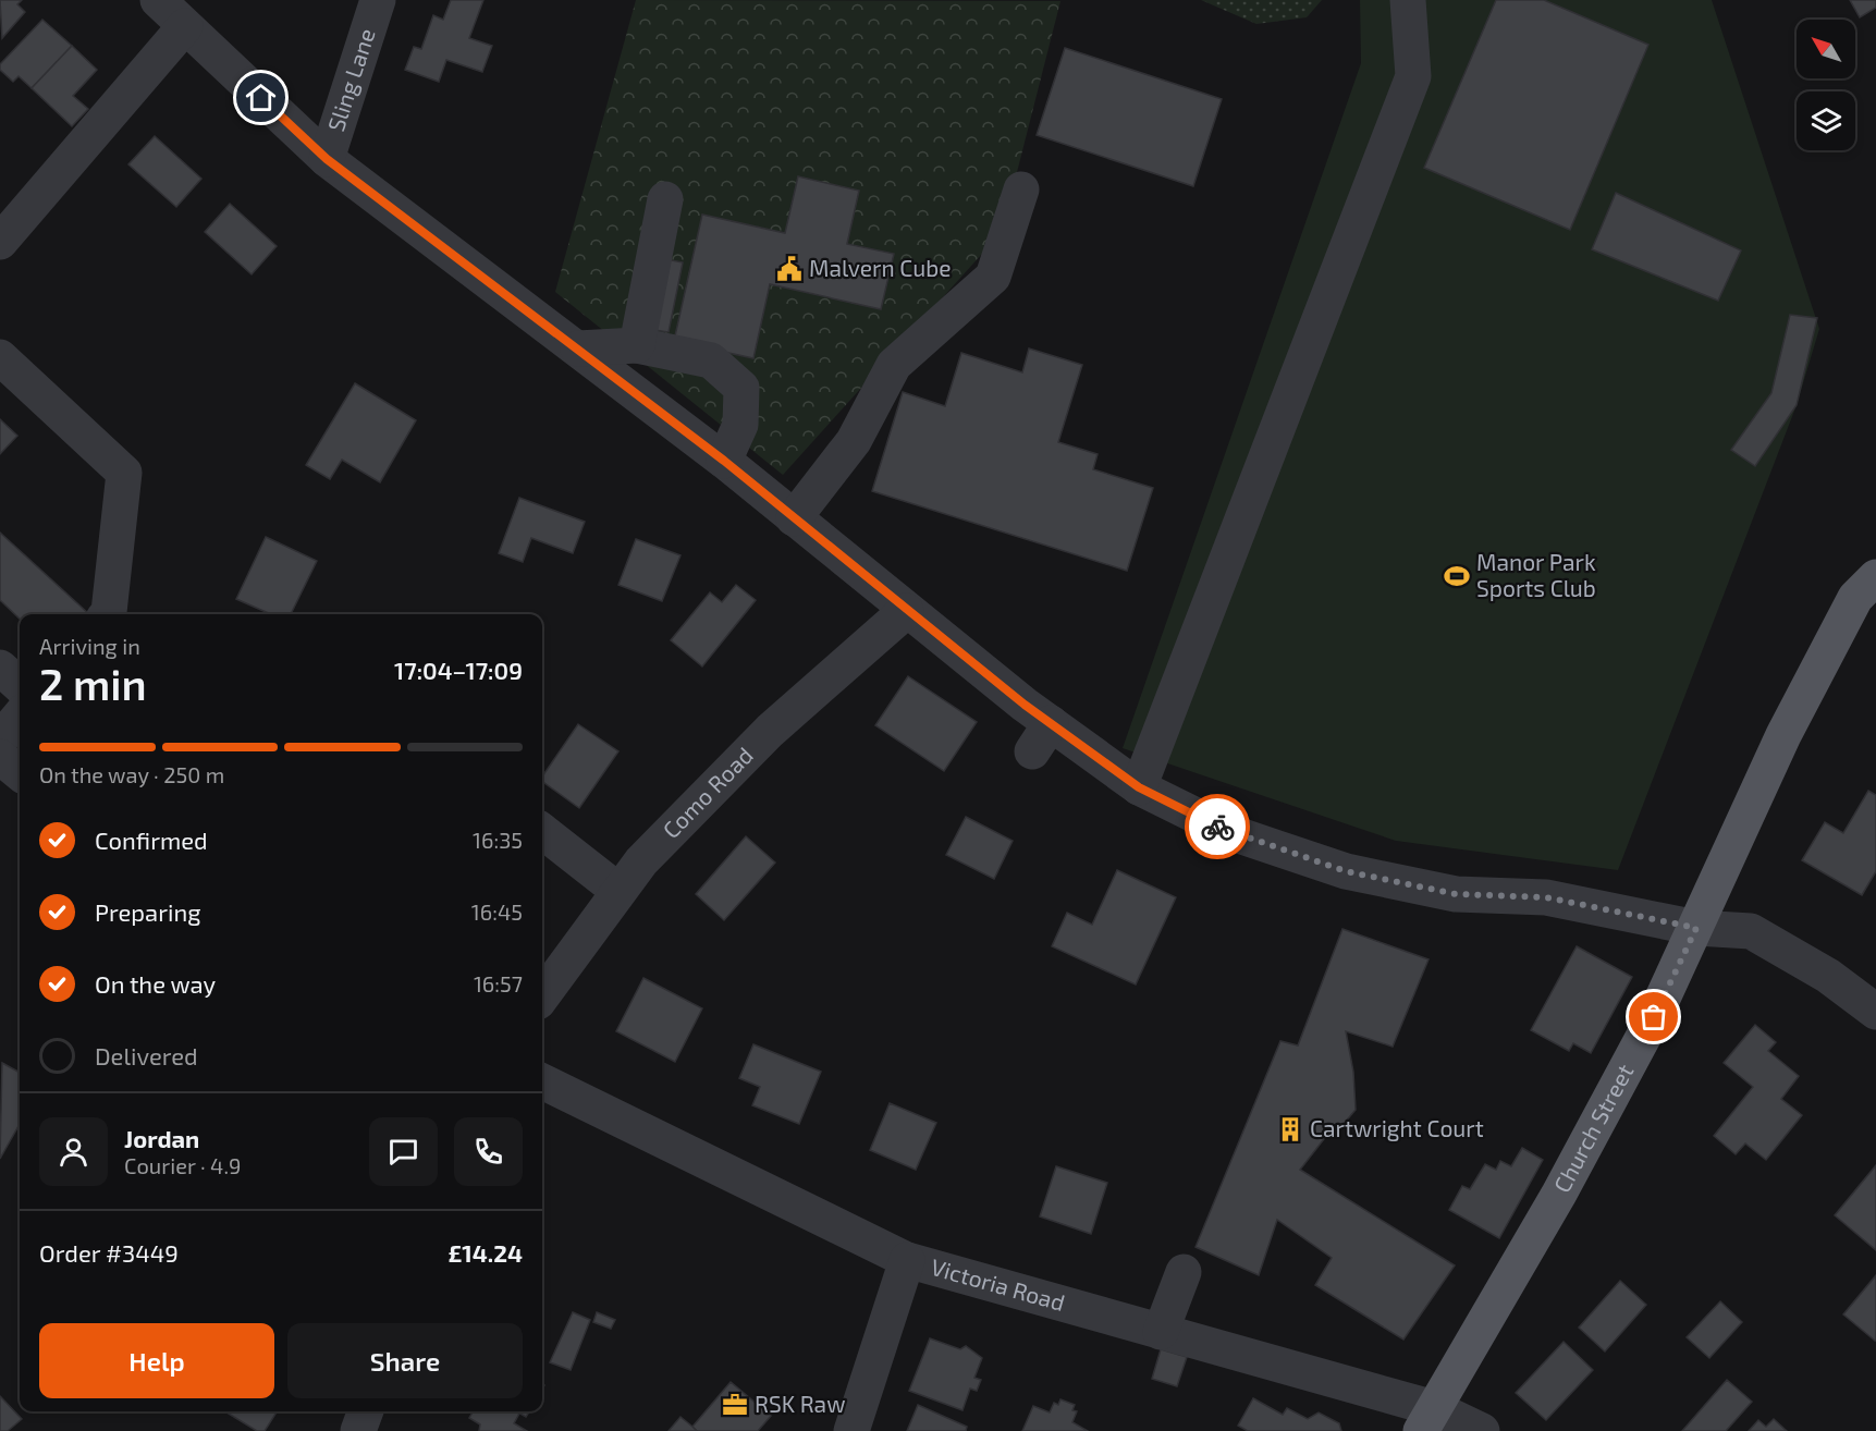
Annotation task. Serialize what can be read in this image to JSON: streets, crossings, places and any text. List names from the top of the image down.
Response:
{
  "streets": {
    "main road": ["Church Street"],
    "street": ["Sling Lane", "Como Road", "Victoria Road"]
  },
  "crossings": [
    ["Church Street", "Victoria Road"]
  ],
  "places": {
    "public building": ["Malvern Cube"],
    "sports": ["Manor Park Sports Club"],
    "building": ["Cartwright Court"],
    "office": ["RSK Raw"]
  },
  "north": "top left",
  "page": {
    "heading": ["2 min", "Arriving in", "17:04–17:09"],
    "panel": [
      "Jordan",
      "Courier · 4.9",
      "Order #3449",
      "£14.24"
    ],
    "bar": "On the way · 250 m",
    "list": [
      ["Confirmed", "16:35"],
      ["Preparing", "16:45"],
      ["On the way", "16:57"],
      "Delivered"
    ],
    "buttons": ["Help", "Share"]
  }
}
